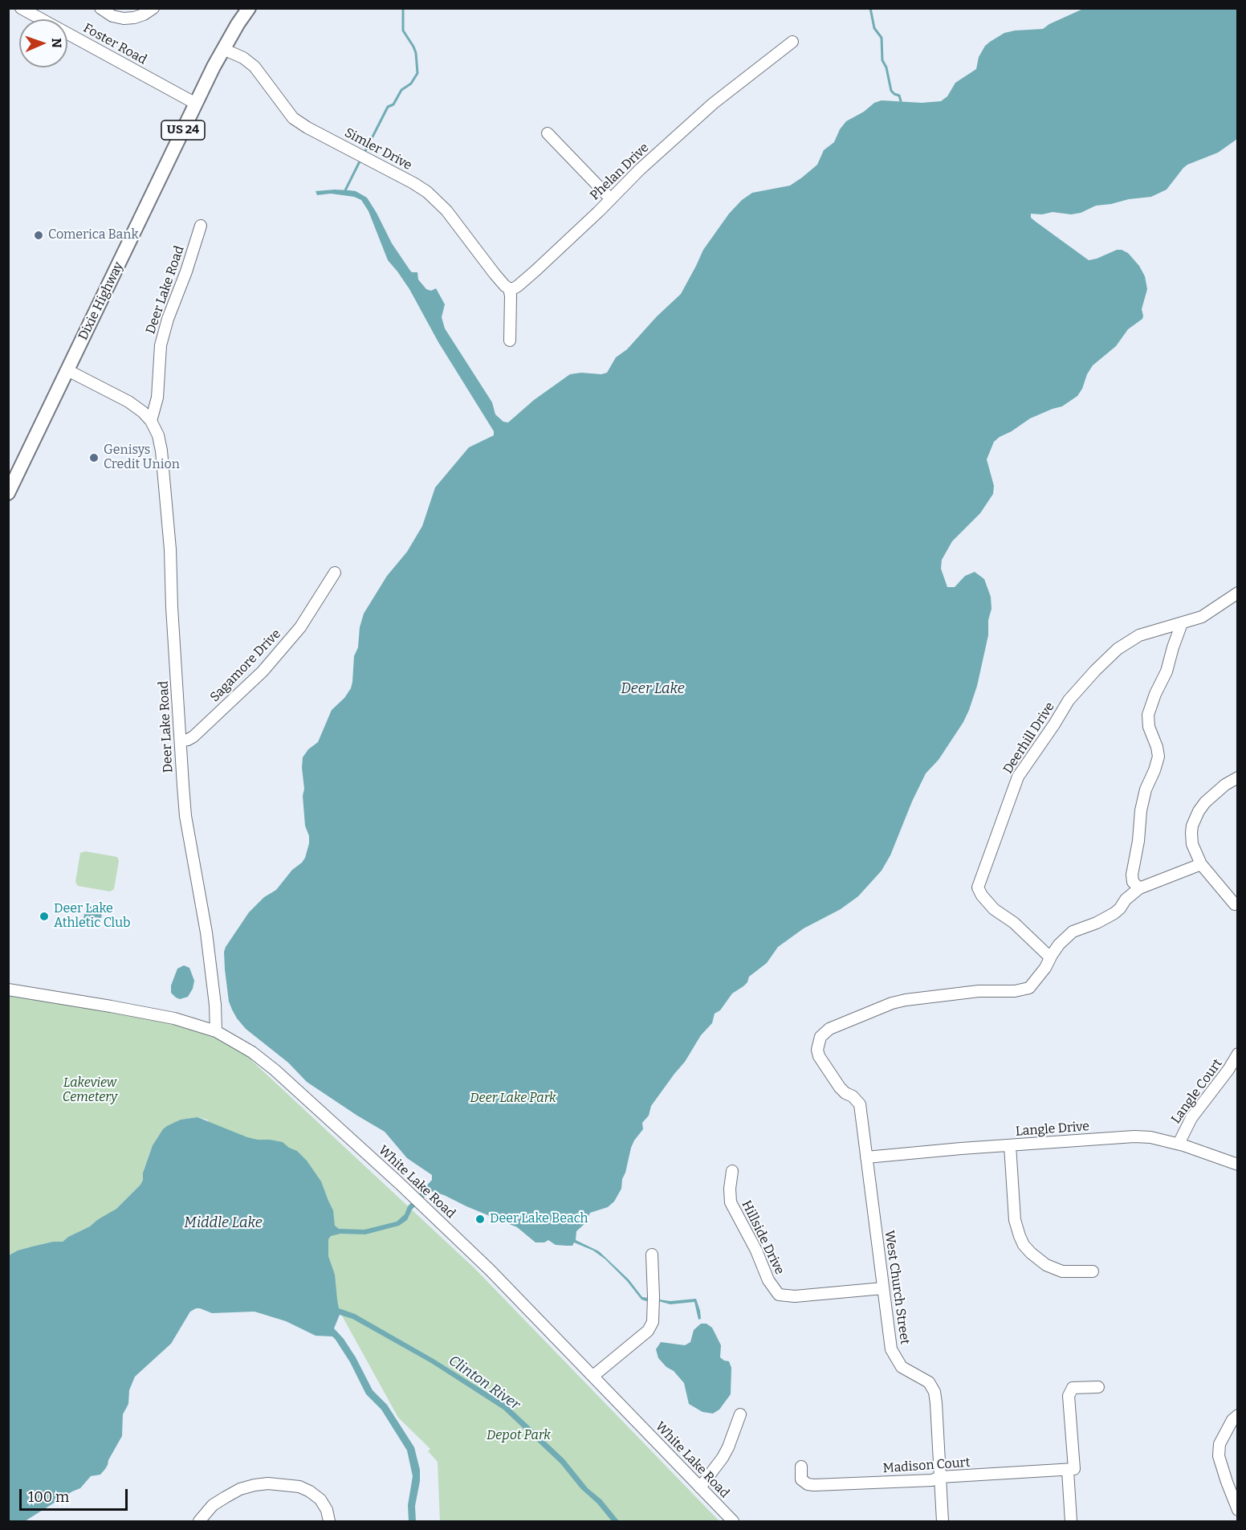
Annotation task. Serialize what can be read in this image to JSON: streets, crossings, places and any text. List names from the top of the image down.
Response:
{
  "streets": {
    "main road": ["US 24", "Dixie Highway"],
    "street": [
      "Foster Road",
      "Simler Drive",
      "Phelan Drive",
      "Deer Lake Road",
      "Sagamore Drive",
      "Deerhill Drive",
      "Langle Court",
      "Langle Drive",
      "White Lake Road",
      "Hillside Drive",
      "West Church Street",
      "Madison Court"
    ]
  },
  "crossings": [
    ["Foster Road", "Dixie Highway"],
    ["Simler Drive", "Phelan Drive"],
    ["Simler Drive", "Dixie Highway"],
    ["Deer Lake Road", "Dixie Highway"],
    ["Deer Lake Road", "Sagamore Drive"],
    ["Deer Lake Road", "White Lake Road"],
    ["Deerhill Drive", "West Church Street"],
    ["Langle Court", "Langle Drive"],
    ["Langle Drive", "West Church Street"],
    ["Hillside Drive", "West Church Street"],
    ["West Church Street", "Madison Court"]
  ],
  "water": ["Deer Lake", "Middle Lake", "Clinton River"],
  "parks": ["Lakeview Cemetery", "Deer Lake Park", "Depot Park"],
  "places": [
    "Comerica Bank",
    "Genisys Credit Union",
    "Deer Lake Athletic Club",
    "Deer Lake Beach"
  ],
  "scale_bar": "100 m",
  "north": "right"
}
